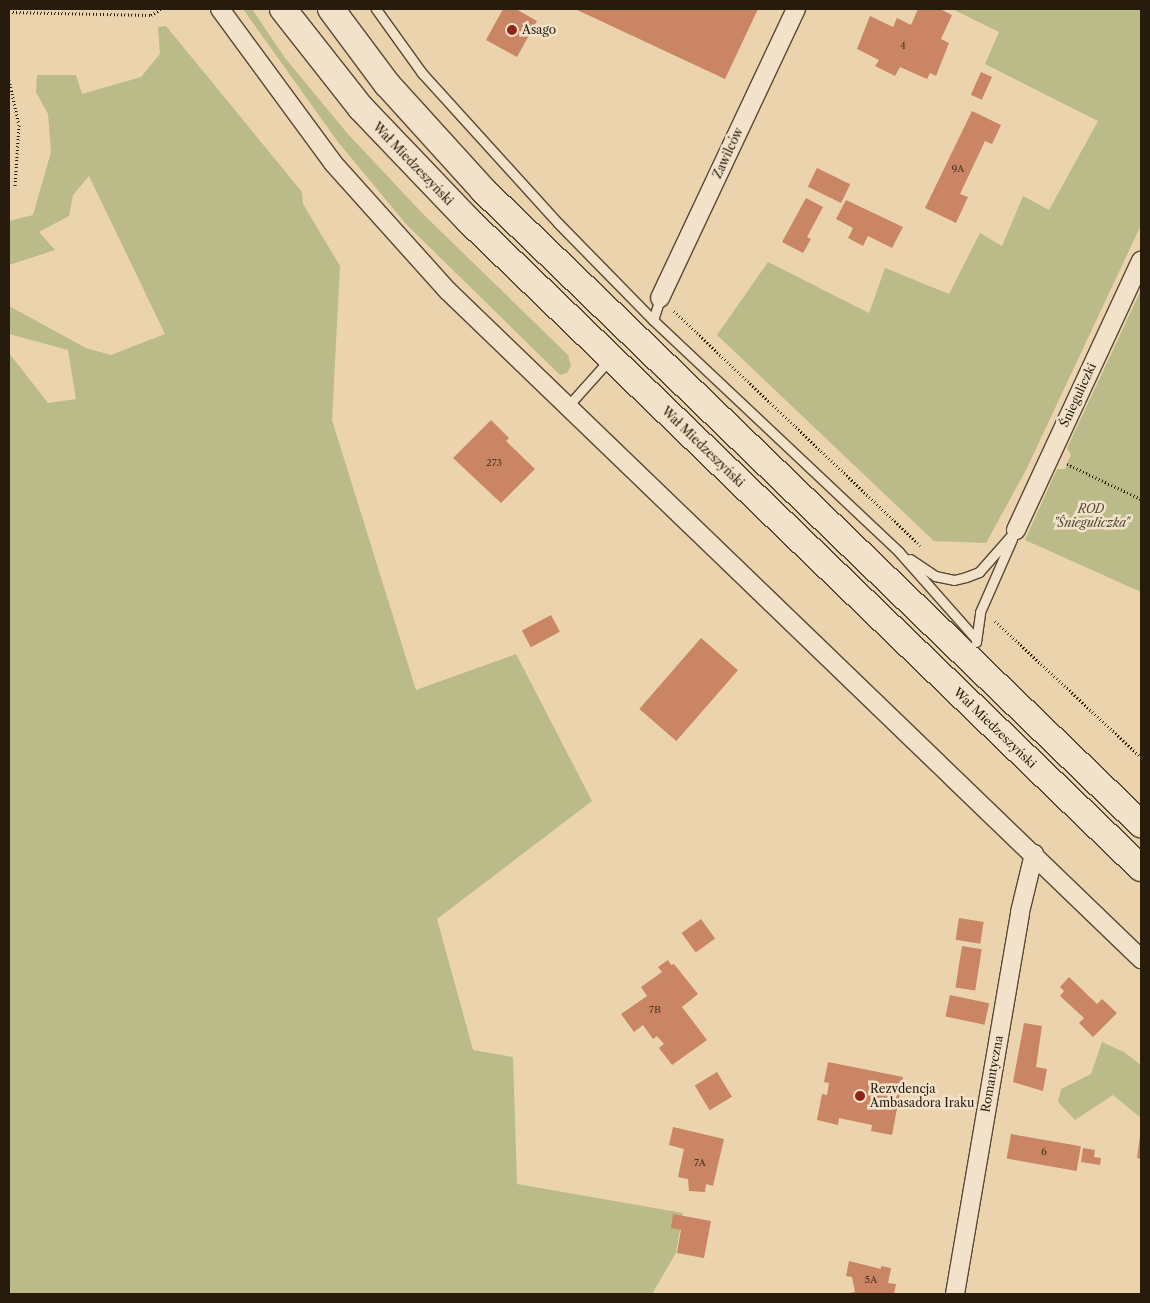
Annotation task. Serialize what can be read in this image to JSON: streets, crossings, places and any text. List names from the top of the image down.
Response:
{
  "streets": {
    "main road": ["Wał Miedzeszyński"],
    "street": ["Zawilców", "Śnieguliczki", "Romantyczna"]
  },
  "parks": ["ROD \"Śnieguliczka\""],
  "places": ["Asago", "Rezydencja Ambasadora Iraku"],
  "house_numbers": [
    "4",
    "9A",
    "273",
    "7B",
    "6",
    "7A",
    "5A"
  ]
}
